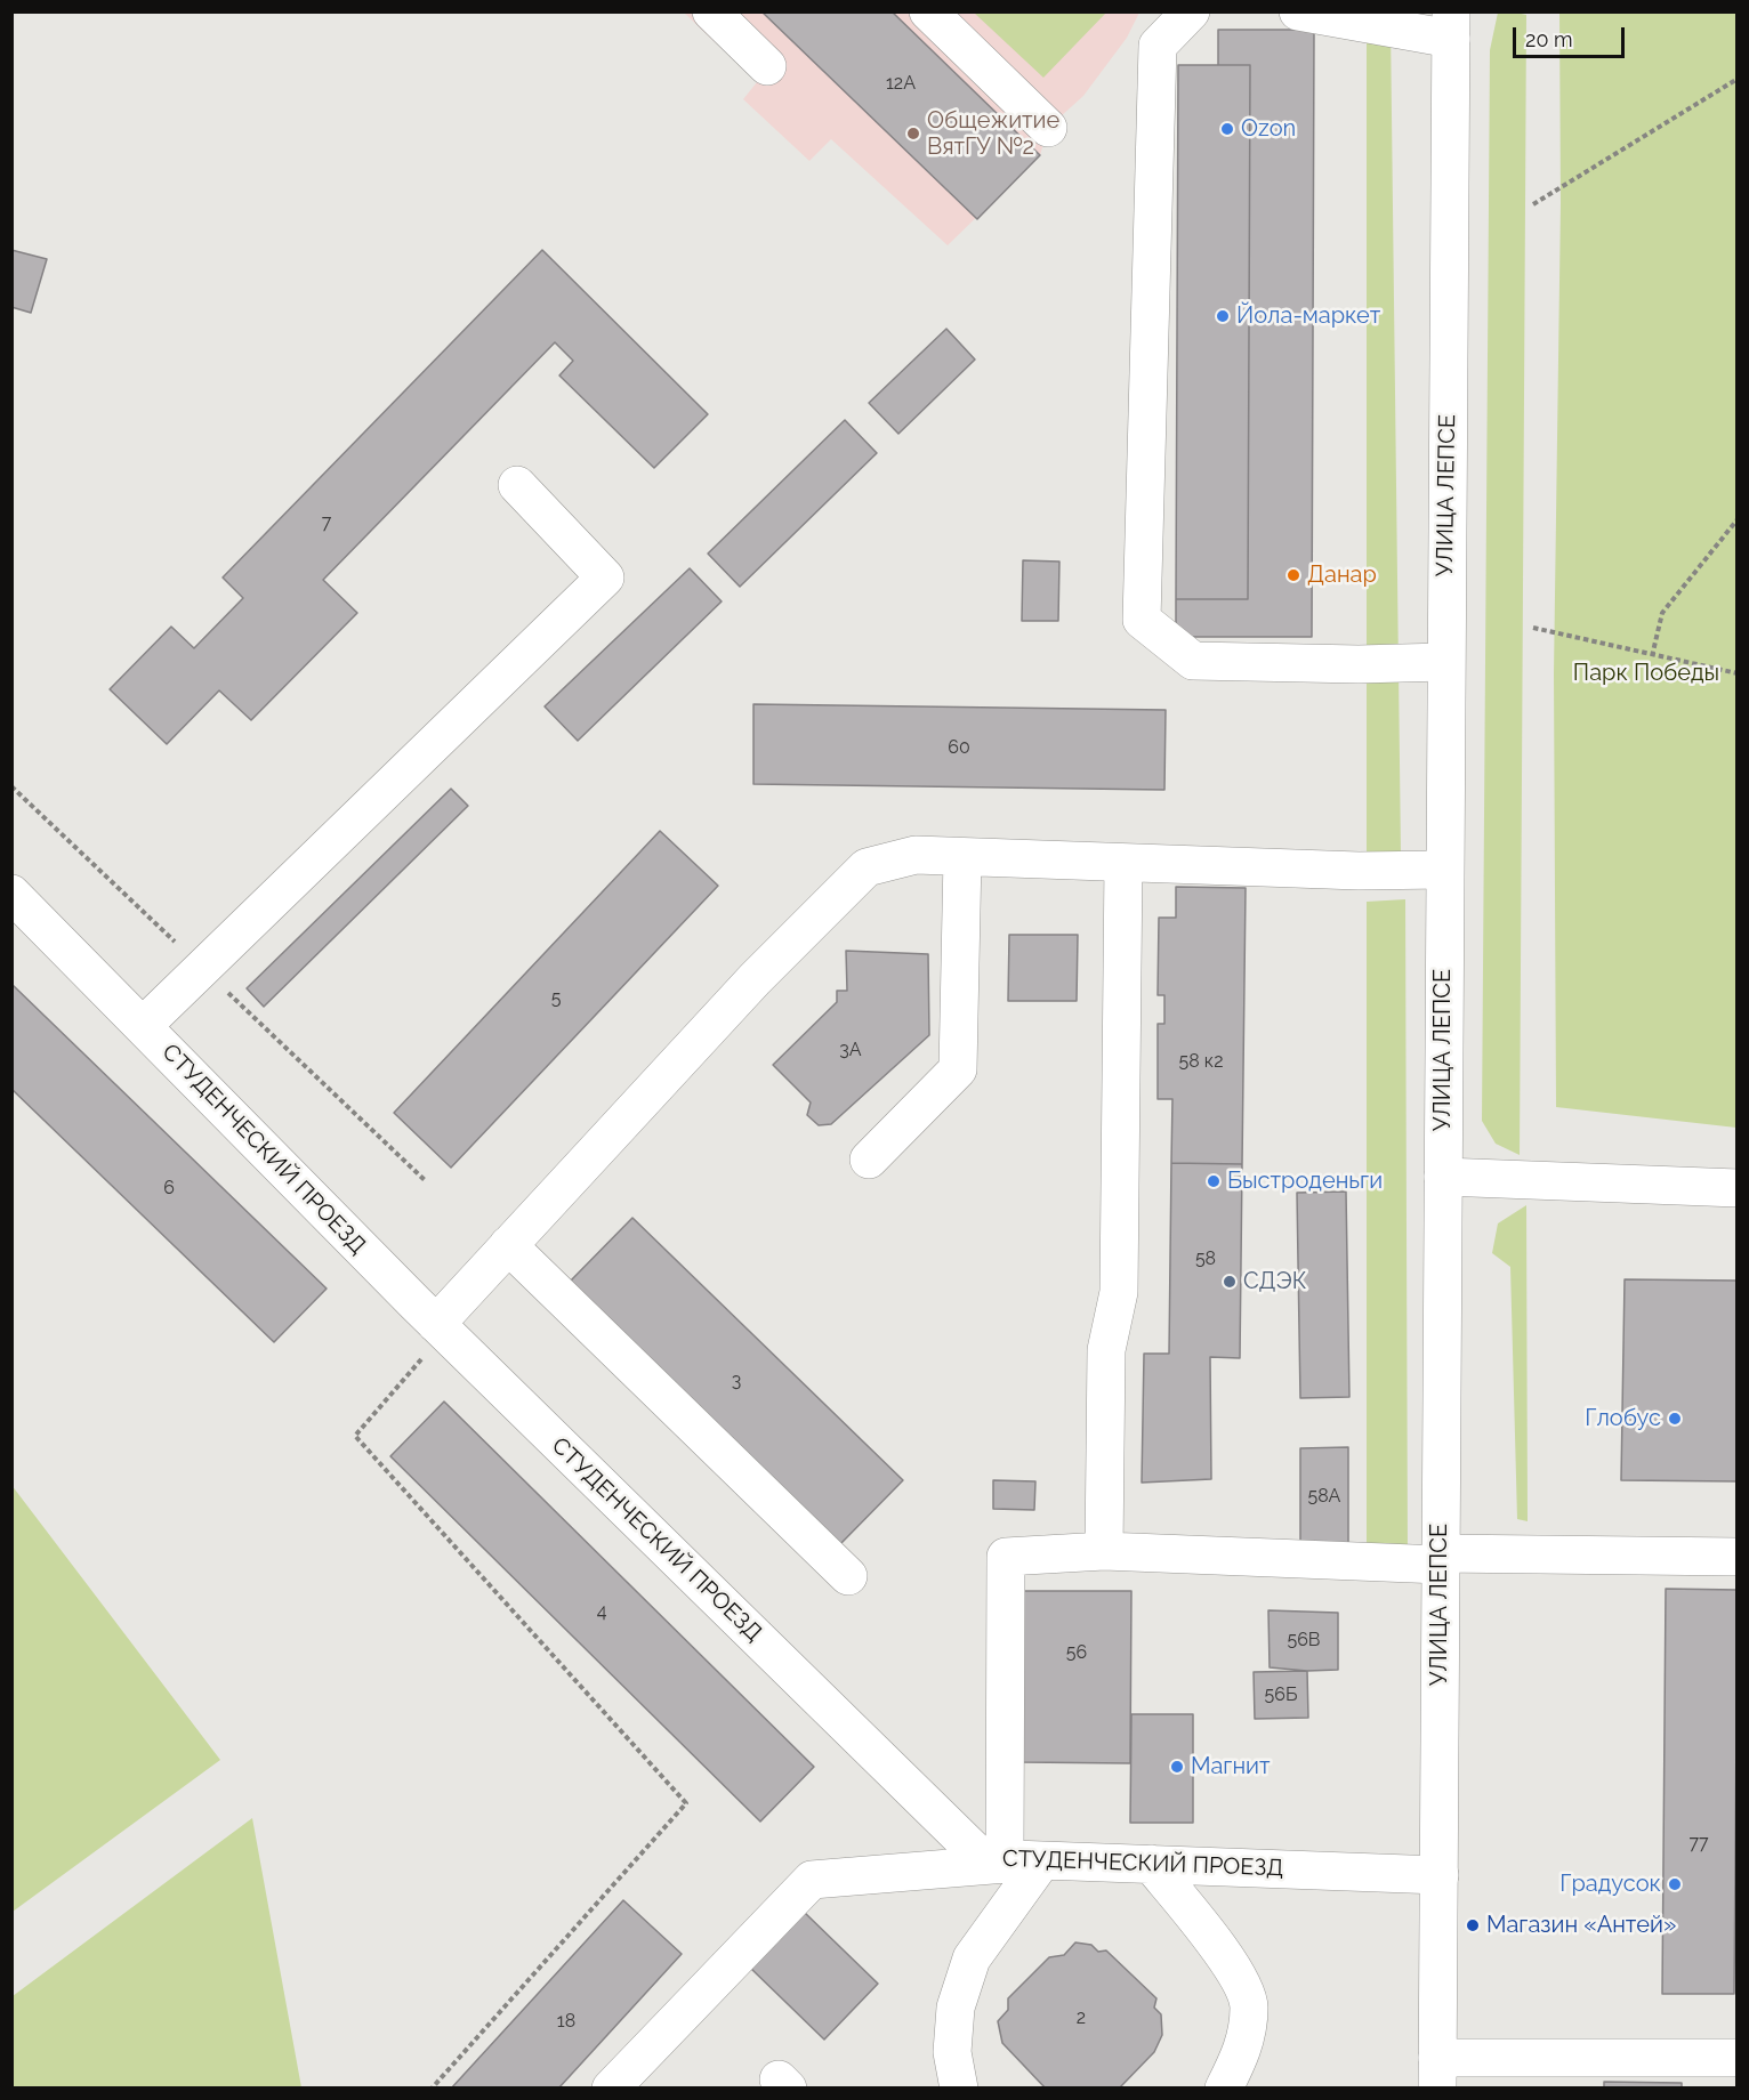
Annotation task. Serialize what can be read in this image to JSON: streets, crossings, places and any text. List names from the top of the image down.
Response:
{
  "streets": {
    "street": ["УЛИЦА ЛЕПСЕ", "СТУДЕНЧЕСКИЙ ПРОЕЗД"]
  },
  "crossings": [
    ["УЛИЦА ЛЕПСЕ", "СТУДЕНЧЕСКИЙ ПРОЕЗД"]
  ],
  "parks": ["Парк Победы"],
  "places": [
    "Ozon",
    "Общежитие ВятГУ №2",
    "Йола-маркет",
    "Данар",
    "Быстроденьги",
    "СДЭК",
    "Глобус",
    "Магнит",
    "Градусок",
    "Магазин «Антей»"
  ],
  "house_numbers": [
    "12А",
    "7",
    "60",
    "5",
    "3А",
    "58 к2",
    "6",
    "58",
    "3",
    "58А",
    "4",
    "56В",
    "56",
    "56Б",
    "77",
    "2",
    "18"
  ],
  "scale_bar": "20 m"
}
